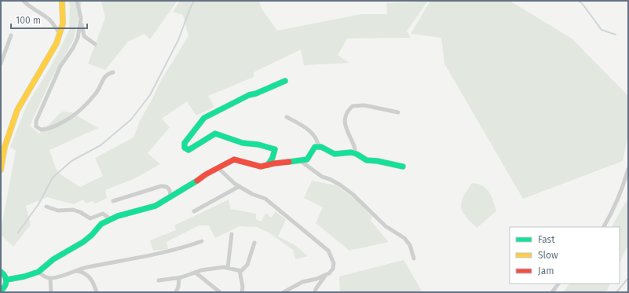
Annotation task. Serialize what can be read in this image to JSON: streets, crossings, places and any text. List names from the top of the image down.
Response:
{
  "legend": ["Fast", "Slow", "Jam"],
  "scale_bar": "100 m"
}
